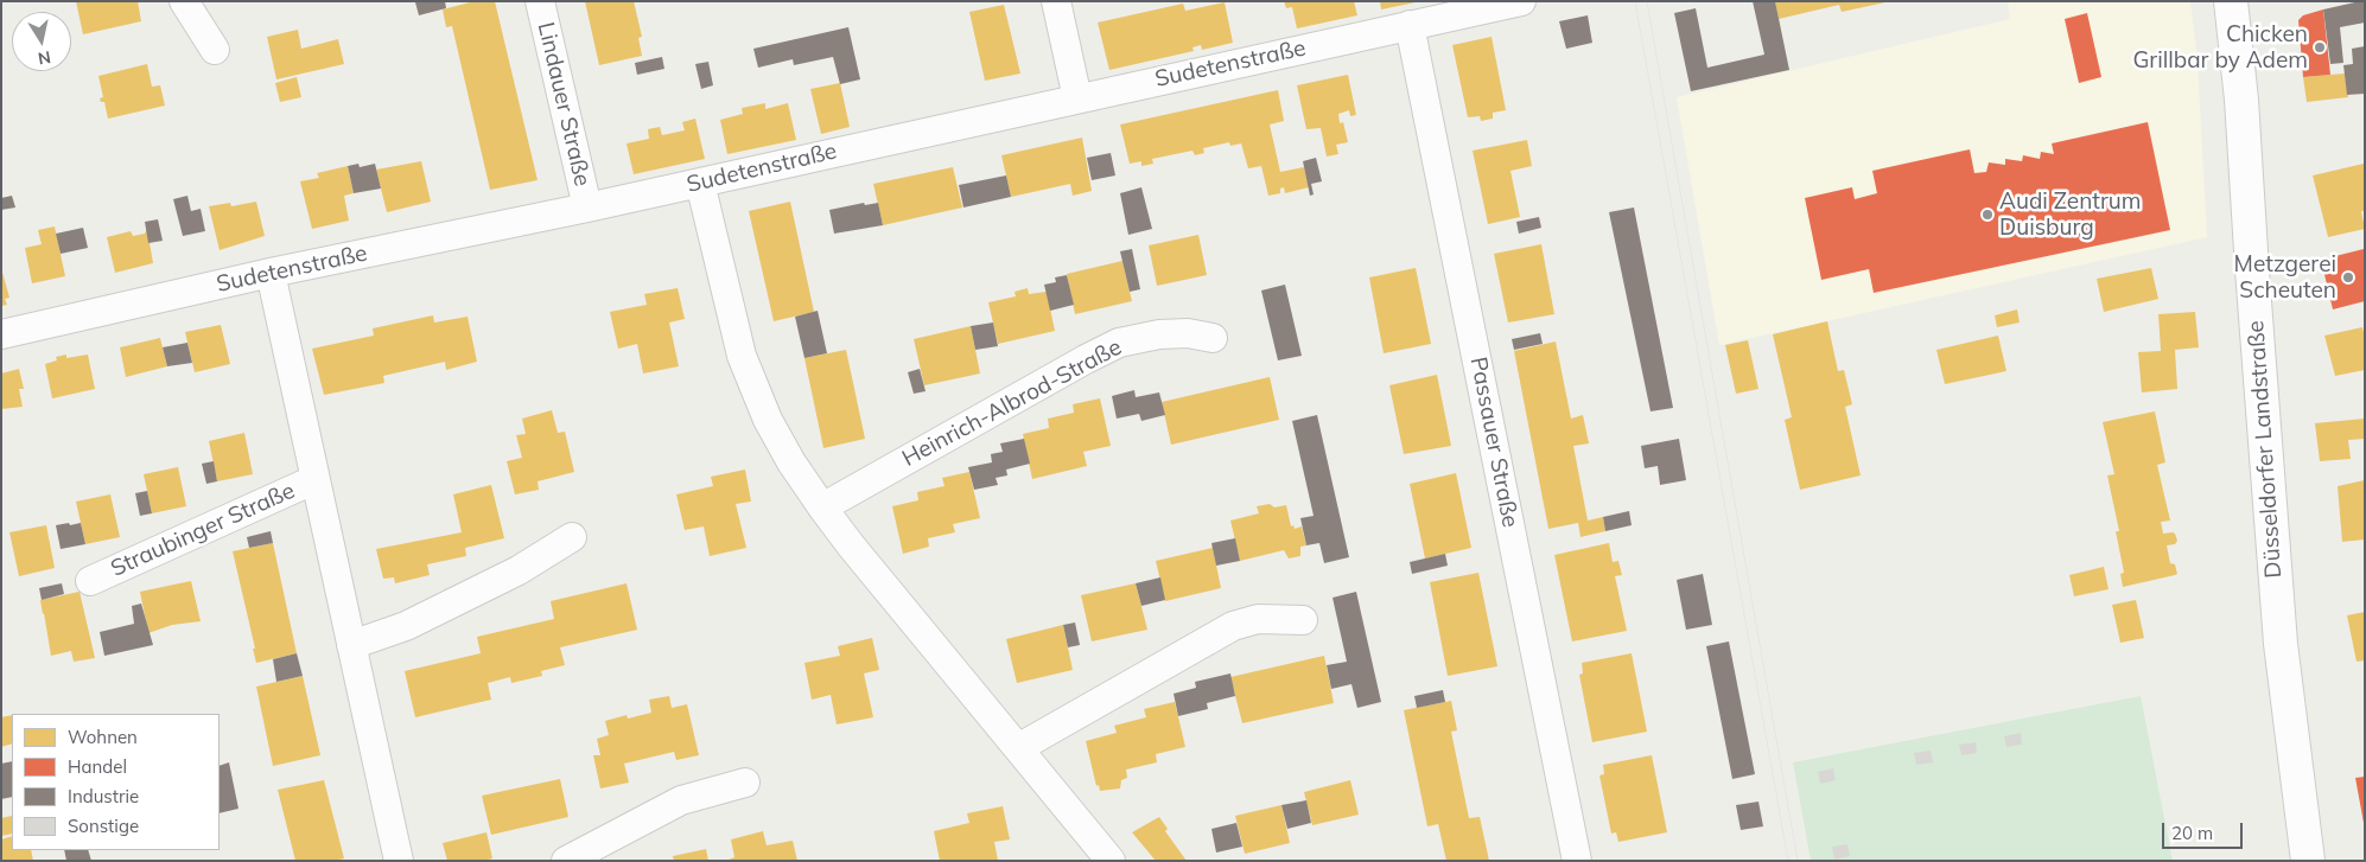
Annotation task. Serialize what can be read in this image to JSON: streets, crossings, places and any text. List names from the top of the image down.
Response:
{
  "streets": {
    "main road": ["Düsseldorfer Landstraße"],
    "street": [
      "Sudetenstraße",
      "Lindauer Straße",
      "Heinrich-Albrod-Straße",
      "Passauer Straße",
      "Straubinger Straße"
    ]
  },
  "crossings": [
    ["Sudetenstraße", "Lindauer Straße"],
    ["Sudetenstraße", "Passauer Straße"],
    ["Sudetenstraße", "Straubinger Straße"]
  ],
  "places": ["Chicken Grillbar by Adem", "Audi Zentrum Duisburg", "Metzgerei Scheuten"],
  "legend": [
    "Wohnen",
    "Handel",
    "Industrie",
    "Sonstige"
  ],
  "scale_bar": "20 m",
  "north": "bottom"
}
